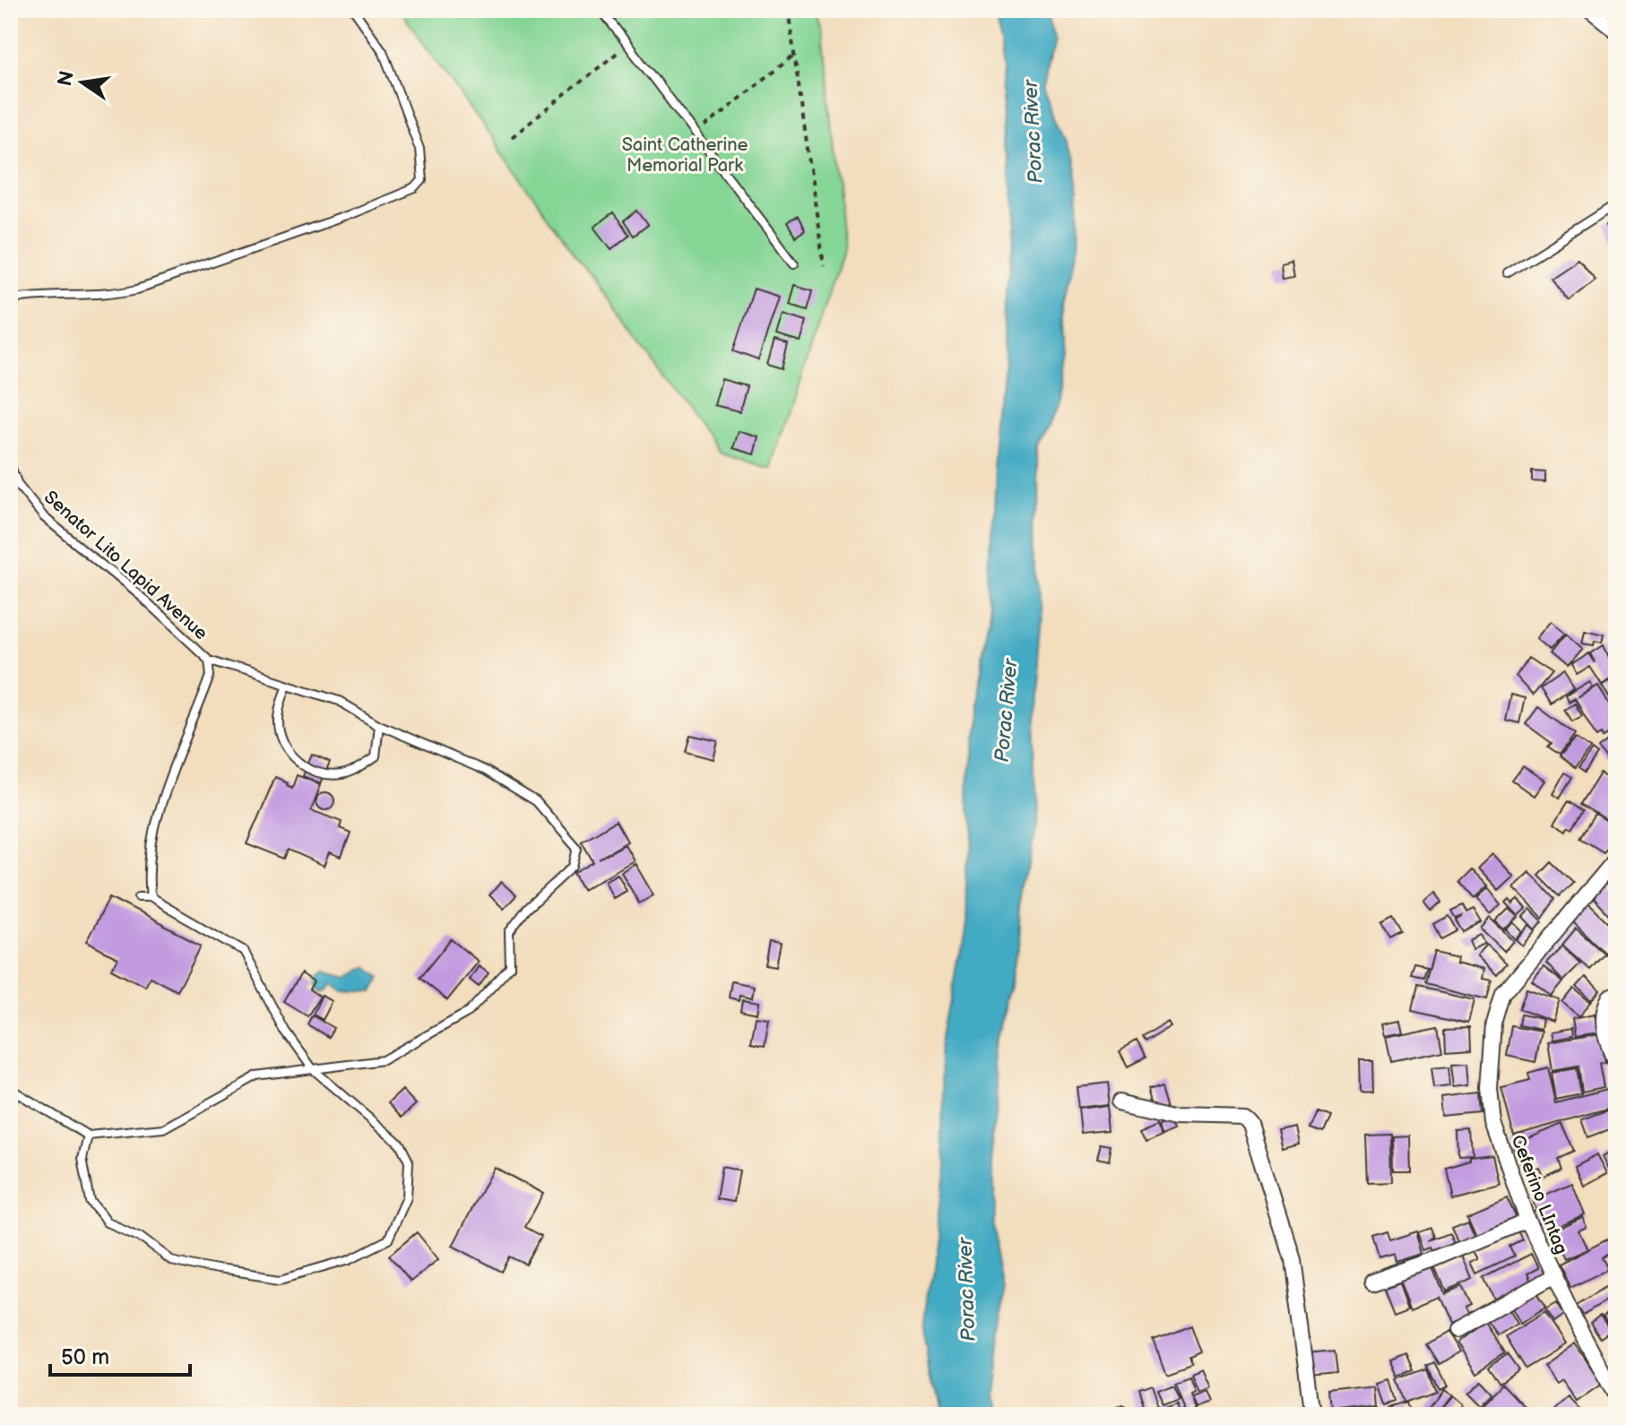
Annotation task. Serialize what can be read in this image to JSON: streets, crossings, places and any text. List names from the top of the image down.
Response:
{
  "streets": {
    "street": ["Ceferino LIntag"],
    "lane": ["Senator Lito Lapid Avenue"]
  },
  "water": ["Porac River"],
  "parks": ["Saint Catherine Memorial Park"],
  "scale_bar": "50 m",
  "north": "left"
}
